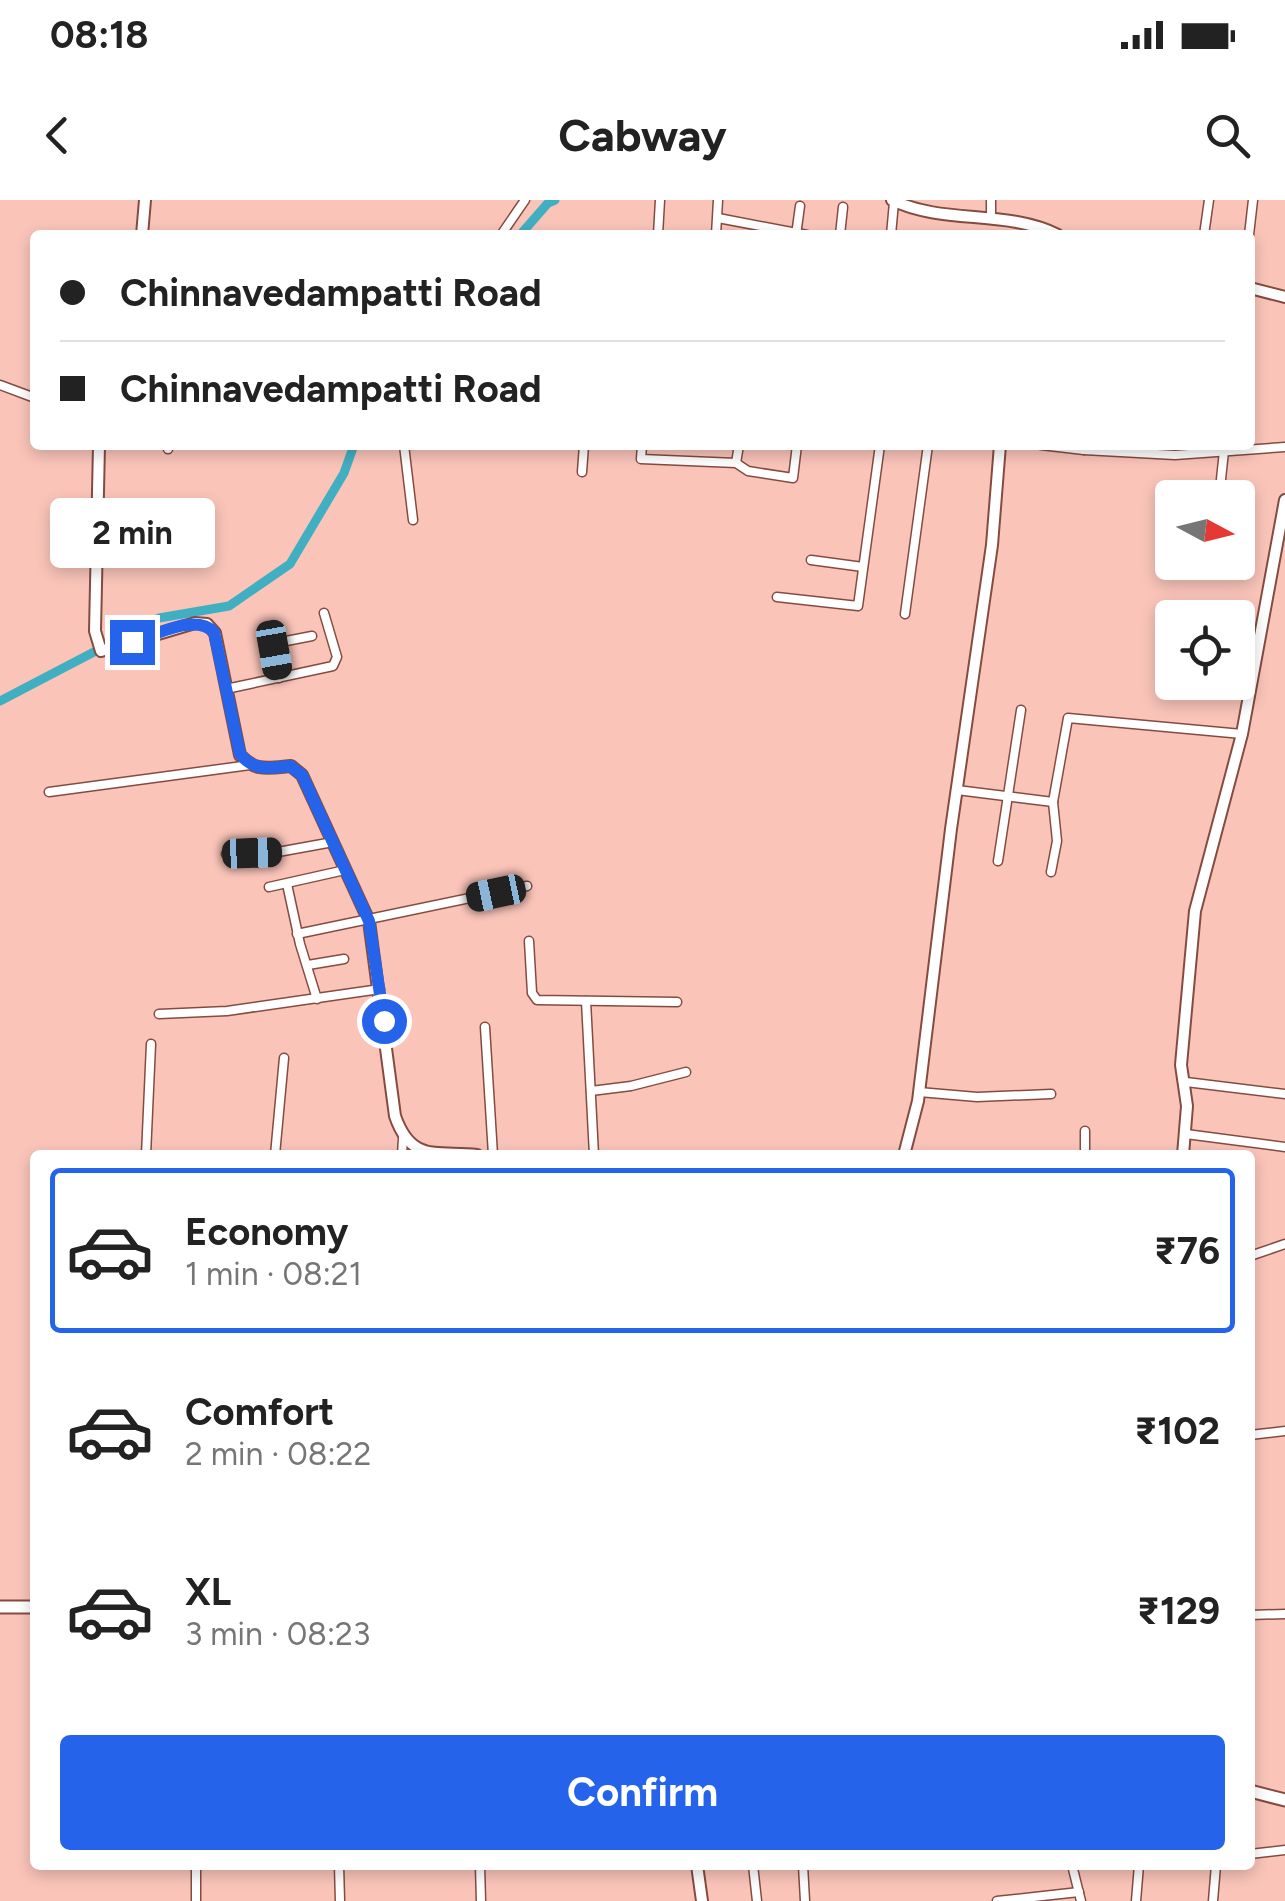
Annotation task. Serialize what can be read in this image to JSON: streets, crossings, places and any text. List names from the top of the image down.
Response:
{
  "north": "right",
  "page": {
    "status": "08:18",
    "header": "Cabway",
    "banner": ["Chinnavedampatti Road", "Chinnavedampatti Road"],
    "bubble": "2 min",
    "list": [
      {
        "name": "Economy",
        "note": "1 min · 08:21",
        "value": "₹76"
      },
      {
        "name": "Comfort",
        "note": "2 min · 08:22",
        "value": "₹102"
      },
      {
        "name": "XL",
        "note": "3 min · 08:23",
        "value": "₹129"
      }
    ],
    "buttons": "Confirm"
  }
}
